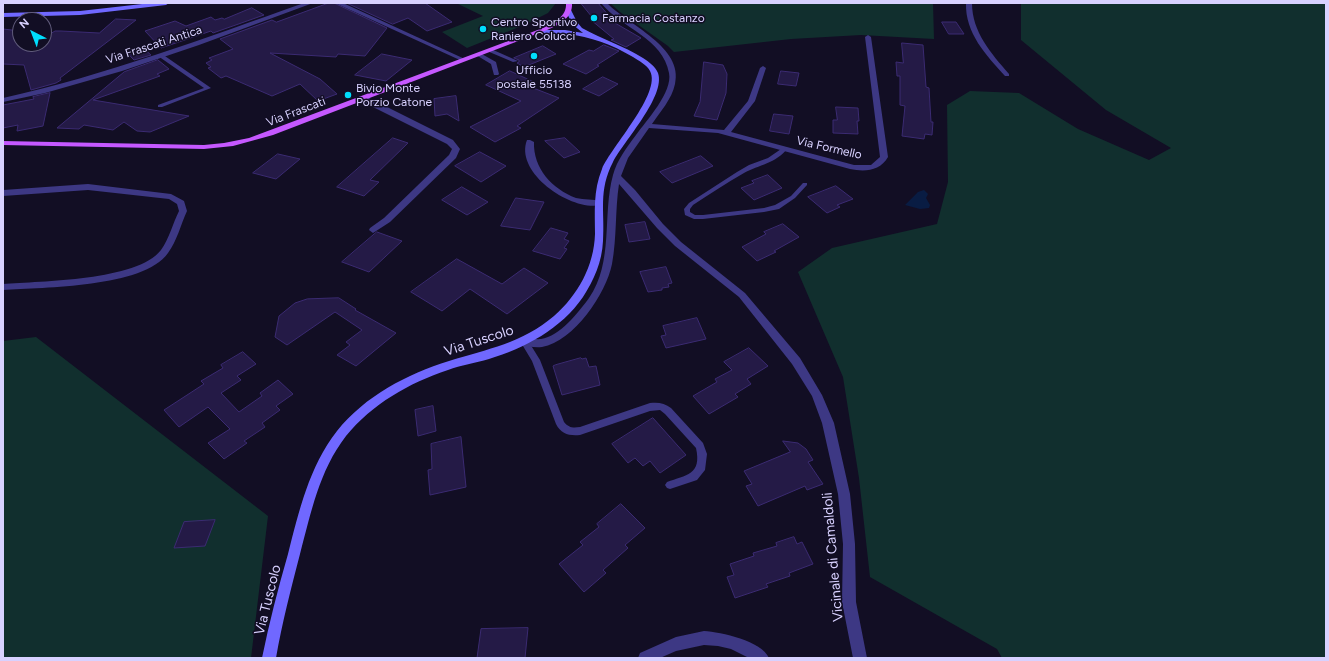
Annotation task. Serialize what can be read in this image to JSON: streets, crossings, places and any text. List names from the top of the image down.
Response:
{
  "streets": {
    "main road": ["Via Frascati"],
    "street": [
      "Via Frascati Antica",
      "Via Formello",
      "Via Tuscolo",
      "Vicinale di Camaldoli"
    ]
  },
  "places": [
    "Farmacia Costanzo",
    "Centro Sportivo Raniero Colucci",
    "Ufficio postale 55138",
    "Bivio Monte Porzio Catone"
  ],
  "north": "top left"
}
